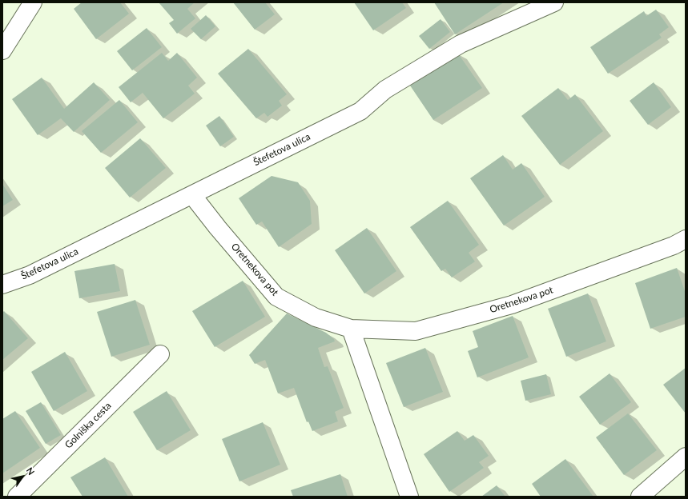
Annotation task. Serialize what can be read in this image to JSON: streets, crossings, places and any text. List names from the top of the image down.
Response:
{
  "streets": {
    "street": ["Štefetova ulica", "Oretnekova pot", "Golniška cesta"]
  },
  "crossings": [
    ["Štefetova ulica", "Oretnekova pot"]
  ],
  "north": "top right"
}
